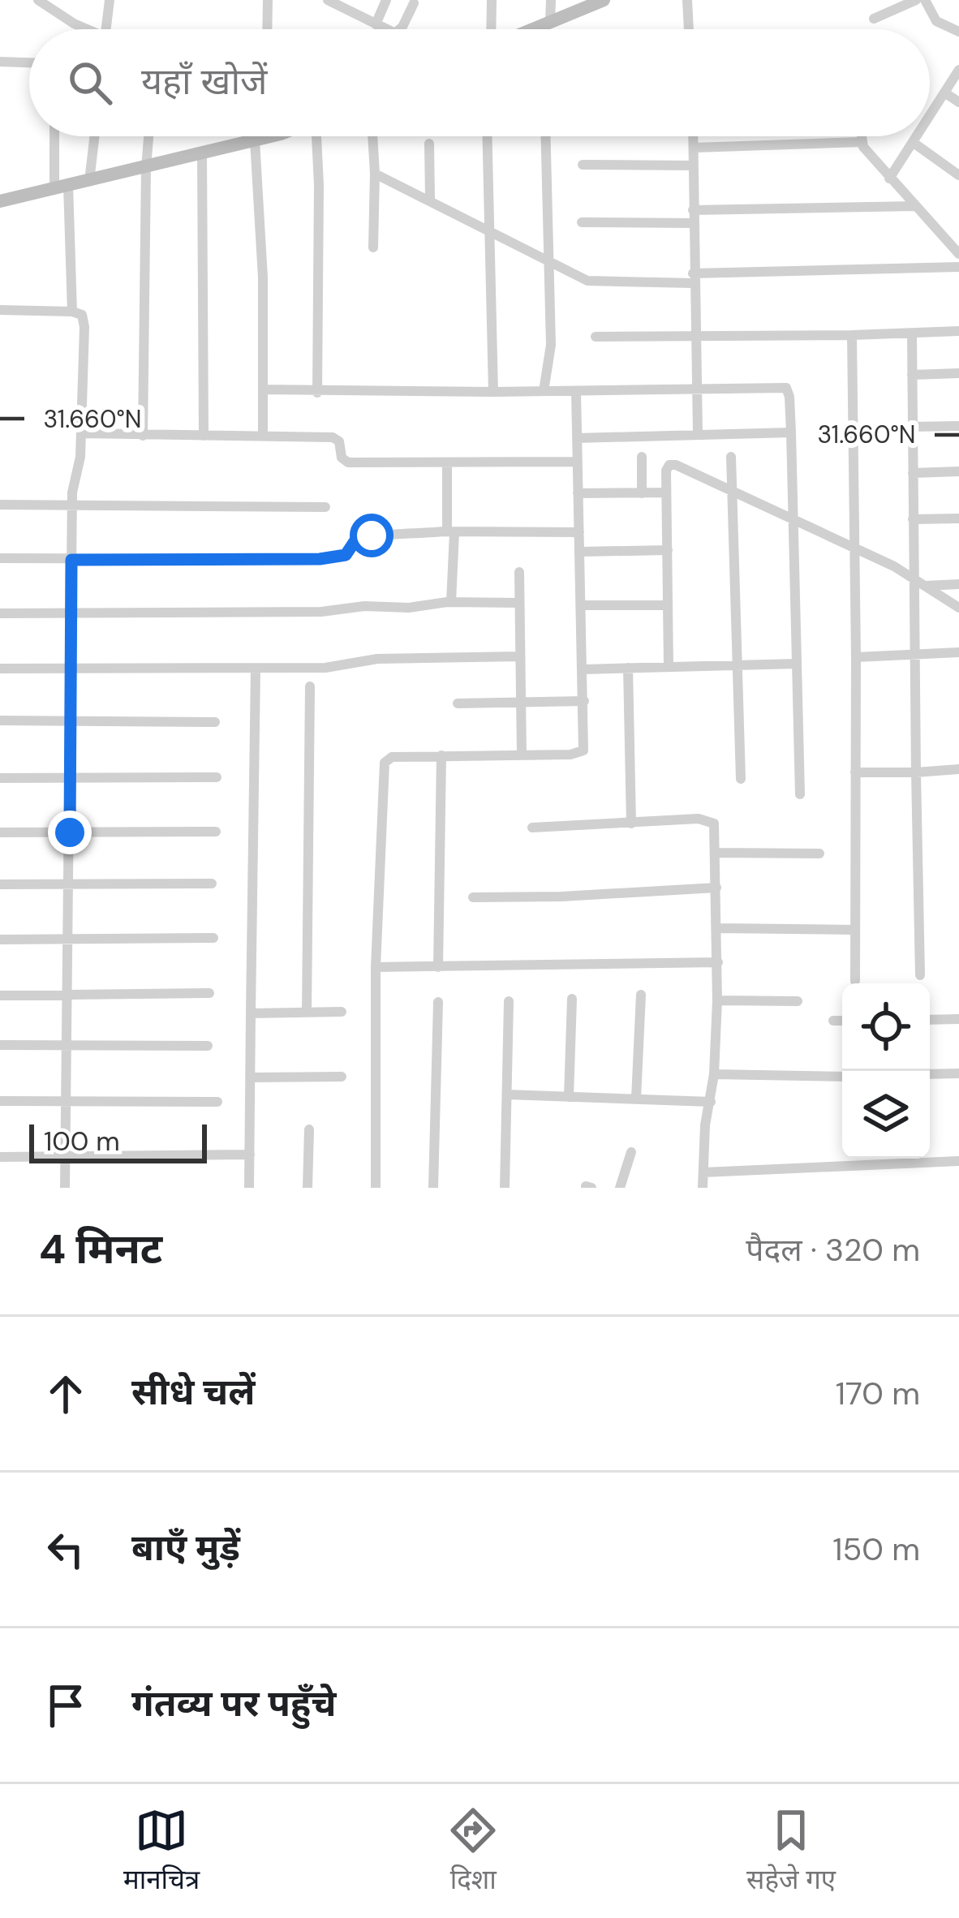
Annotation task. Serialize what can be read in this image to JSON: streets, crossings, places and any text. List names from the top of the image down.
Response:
{
  "scale_bar": "100 m",
  "page": {
    "search": "यहाँ खोजें",
    "scale": "100 m",
    "heading": ["4 मिनट", "पैदल · 320 m"],
    "list": [
      ["सीधे चलें", "170 m"],
      ["बाएँ मुड़ें", "150 m"],
      "गंतव्य पर पहुँचे"
    ],
    "nav": ["मानचित्र", "दिशा", "सहेजे गए"]
  },
  "coordinates": ["31.660°N"]
}
